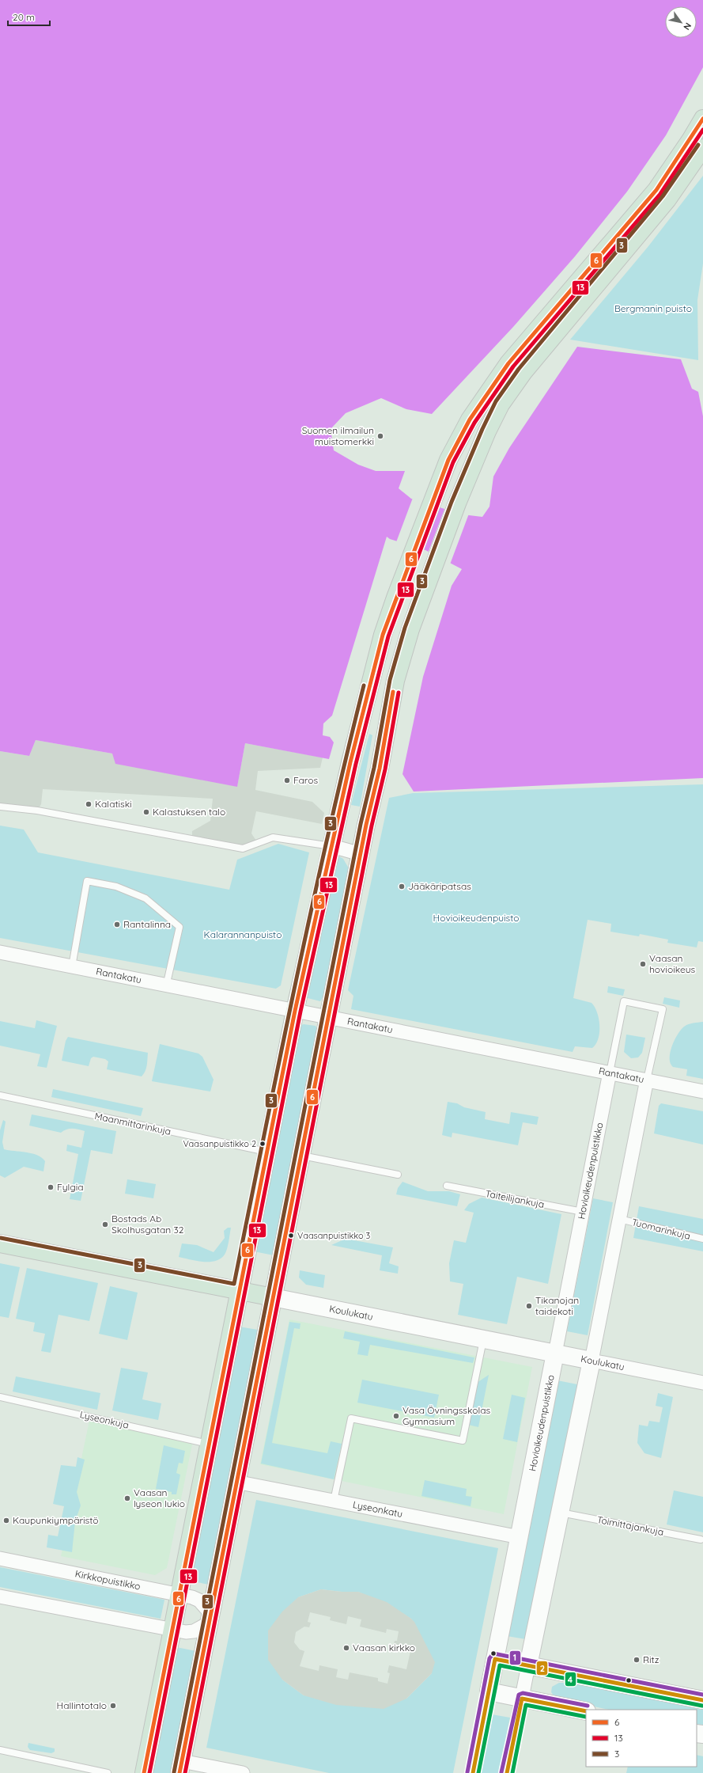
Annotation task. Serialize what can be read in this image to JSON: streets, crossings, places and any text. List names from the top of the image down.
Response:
{
  "streets": {
    "main road": ["Hovioikeudenpuistikko", "Koulukatu"],
    "street": ["Rantakatu", "Lyseonkatu", "Kirkkopuistikko"],
    "lane": [
      "Maanmittarinkuja",
      "Taiteilijankuja",
      "Tuomarinkuja",
      "Lyseonkuja",
      "Toimittajankuja"
    ]
  },
  "crossings": [
    ["Rantakatu", "Hovioikeudenpuistikko"],
    ["Hovioikeudenpuistikko", "Taiteilijankuja"],
    ["Hovioikeudenpuistikko", "Koulukatu"],
    ["Hovioikeudenpuistikko", "Lyseonkatu"]
  ],
  "parks": ["Bergmanin puisto", "Hovioikeudenpuisto", "Kalarannanpuisto"],
  "places": [
    "Suomen ilmailun muistomerkki",
    "Faros",
    "Kalatiski",
    "Kalastuksen talo",
    "Jääkäripatsas",
    "Rantalinna",
    "Vaasan hovioikeus",
    "Vaasanpuistikko 2",
    "Fylgia",
    "Bostads Ab Skolhusgatan 32",
    "Vaasanpuistikko 3",
    "Tikanojan taidekoti",
    "Vasa Övningsskolas Gymnasium",
    "Vaasan lyseon lukio",
    "Kaupunkiympäristö",
    "Vaasan kirkko",
    "Ritz",
    "Hallintotalo"
  ],
  "lines": [
    "transit line 6",
    "transit line 13",
    "transit line 3",
    "transit line 1",
    "transit line 2",
    "transit line 4"
  ],
  "legend": ["6", "13", "3"],
  "scale_bar": "20 m",
  "north": "bottom right"
}
